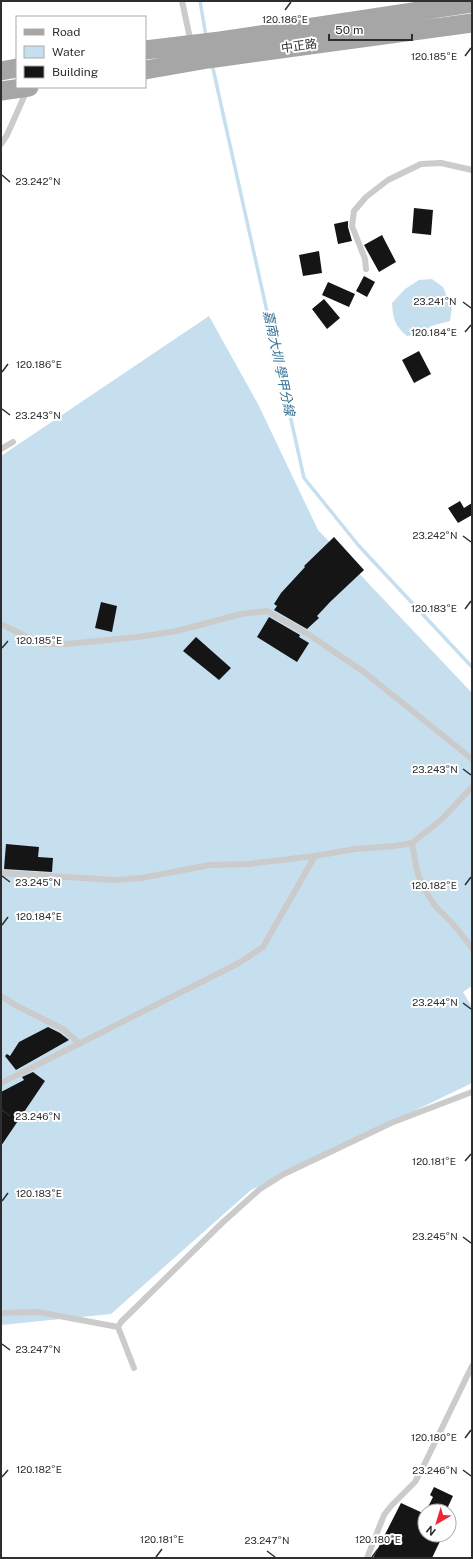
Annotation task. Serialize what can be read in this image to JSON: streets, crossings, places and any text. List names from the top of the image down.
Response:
{
  "streets": {
    "main road": ["中正路"]
  },
  "water": ["嘉南大圳 學甲分線"],
  "legend": ["Road", "Water", "Building"],
  "scale_bar": "50 m",
  "north": "bottom left",
  "coordinates": [
    "120.186°E",
    "120.185°E",
    "23.242°N",
    "23.241°N",
    "120.184°E",
    "23.243°N",
    "120.183°E",
    "23.245°N",
    "120.182°E",
    "23.244°N",
    "23.246°N",
    "120.181°E",
    "23.247°N",
    "120.180°E"
  ]
}
